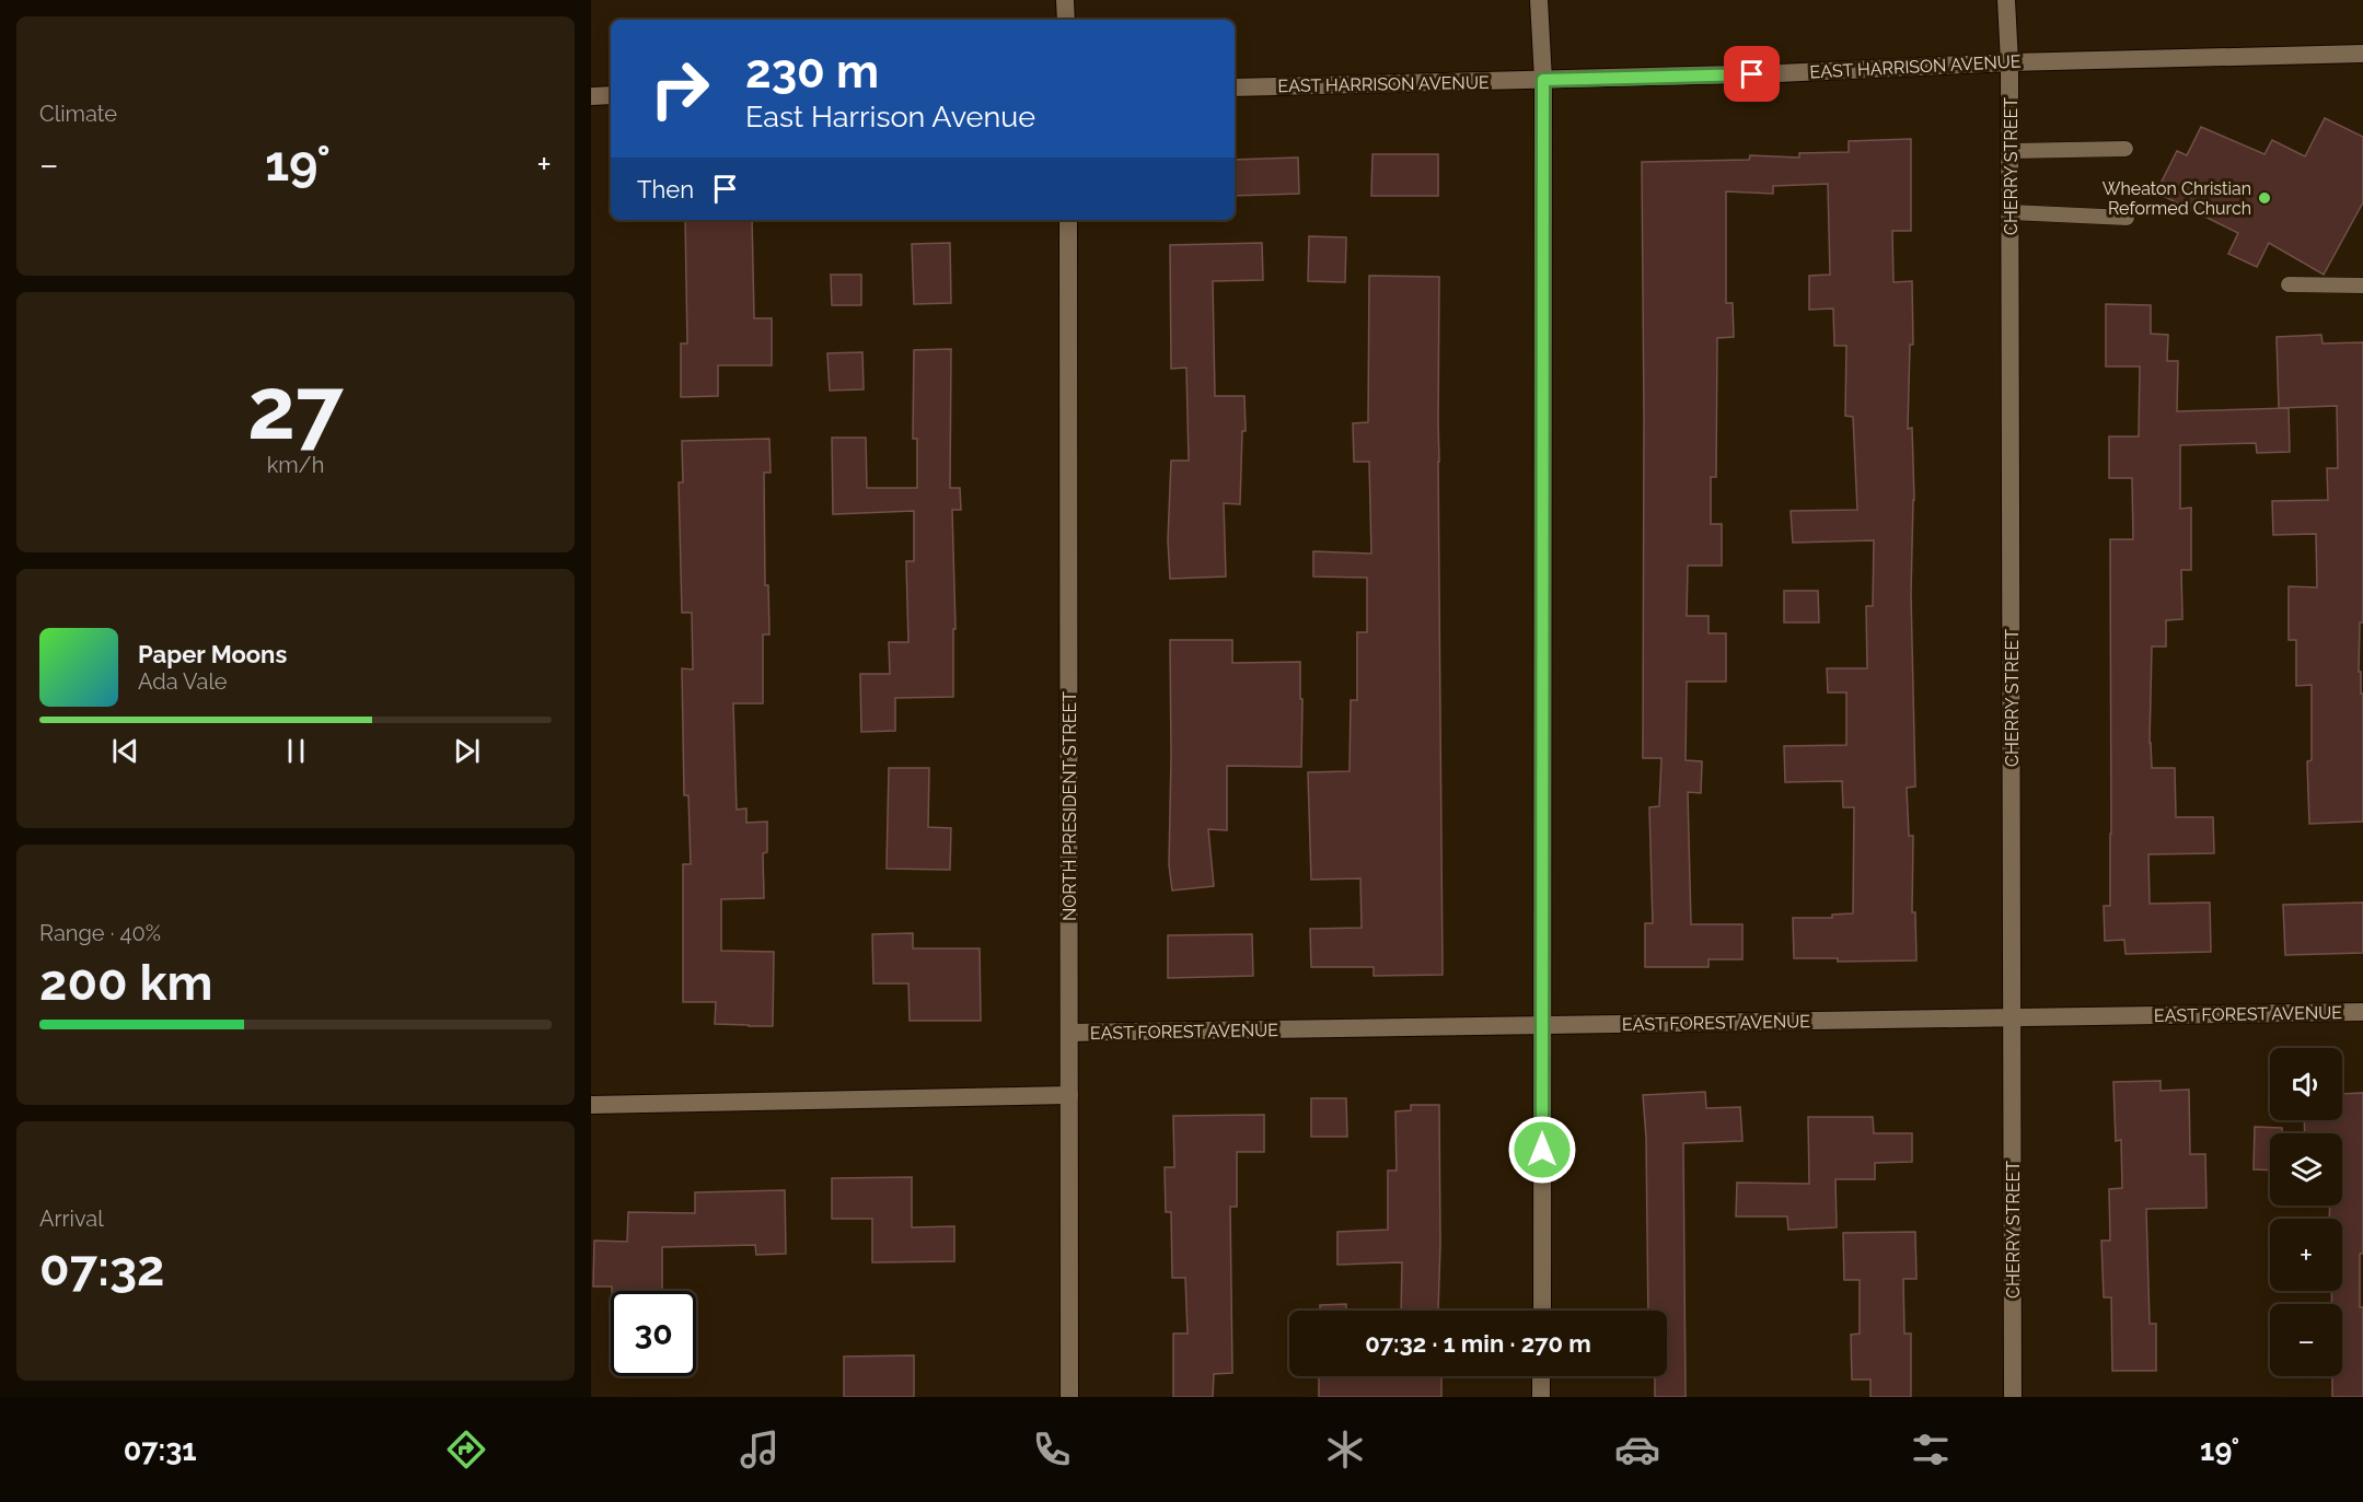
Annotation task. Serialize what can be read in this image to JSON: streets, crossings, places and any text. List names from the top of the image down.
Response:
{
  "streets": {
    "street": [
      "EAST HARRISON AVENUE",
      "CHERRY STREET",
      "NORTH PRESIDENT STREET",
      "EAST FOREST AVENUE"
    ]
  },
  "crossings": [
    ["EAST HARRISON AVENUE", "CHERRY STREET"],
    ["CHERRY STREET", "EAST FOREST AVENUE"],
    ["NORTH PRESIDENT STREET", "EAST FOREST AVENUE"]
  ],
  "places": ["Wheaton Christian Reformed Church"],
  "page": {
    "tile": [
      "Climate",
      ["27", "km/h"],
      ["Range · 40%", "200 km"],
      ["Arrival", "07:32"]
    ],
    "turn": ["230 m", "East Harrison Avenue"],
    "heat": ["−", "19°", "+"],
    "then": "Then",
    "song": ["Paper Moons", "Ada Vale"],
    "map_buttons": ["+", "−"],
    "limit": "30",
    "trip": "07:32 · 1 min · 270 m",
    "tabs": ["07:31", "19°"]
  }
}
